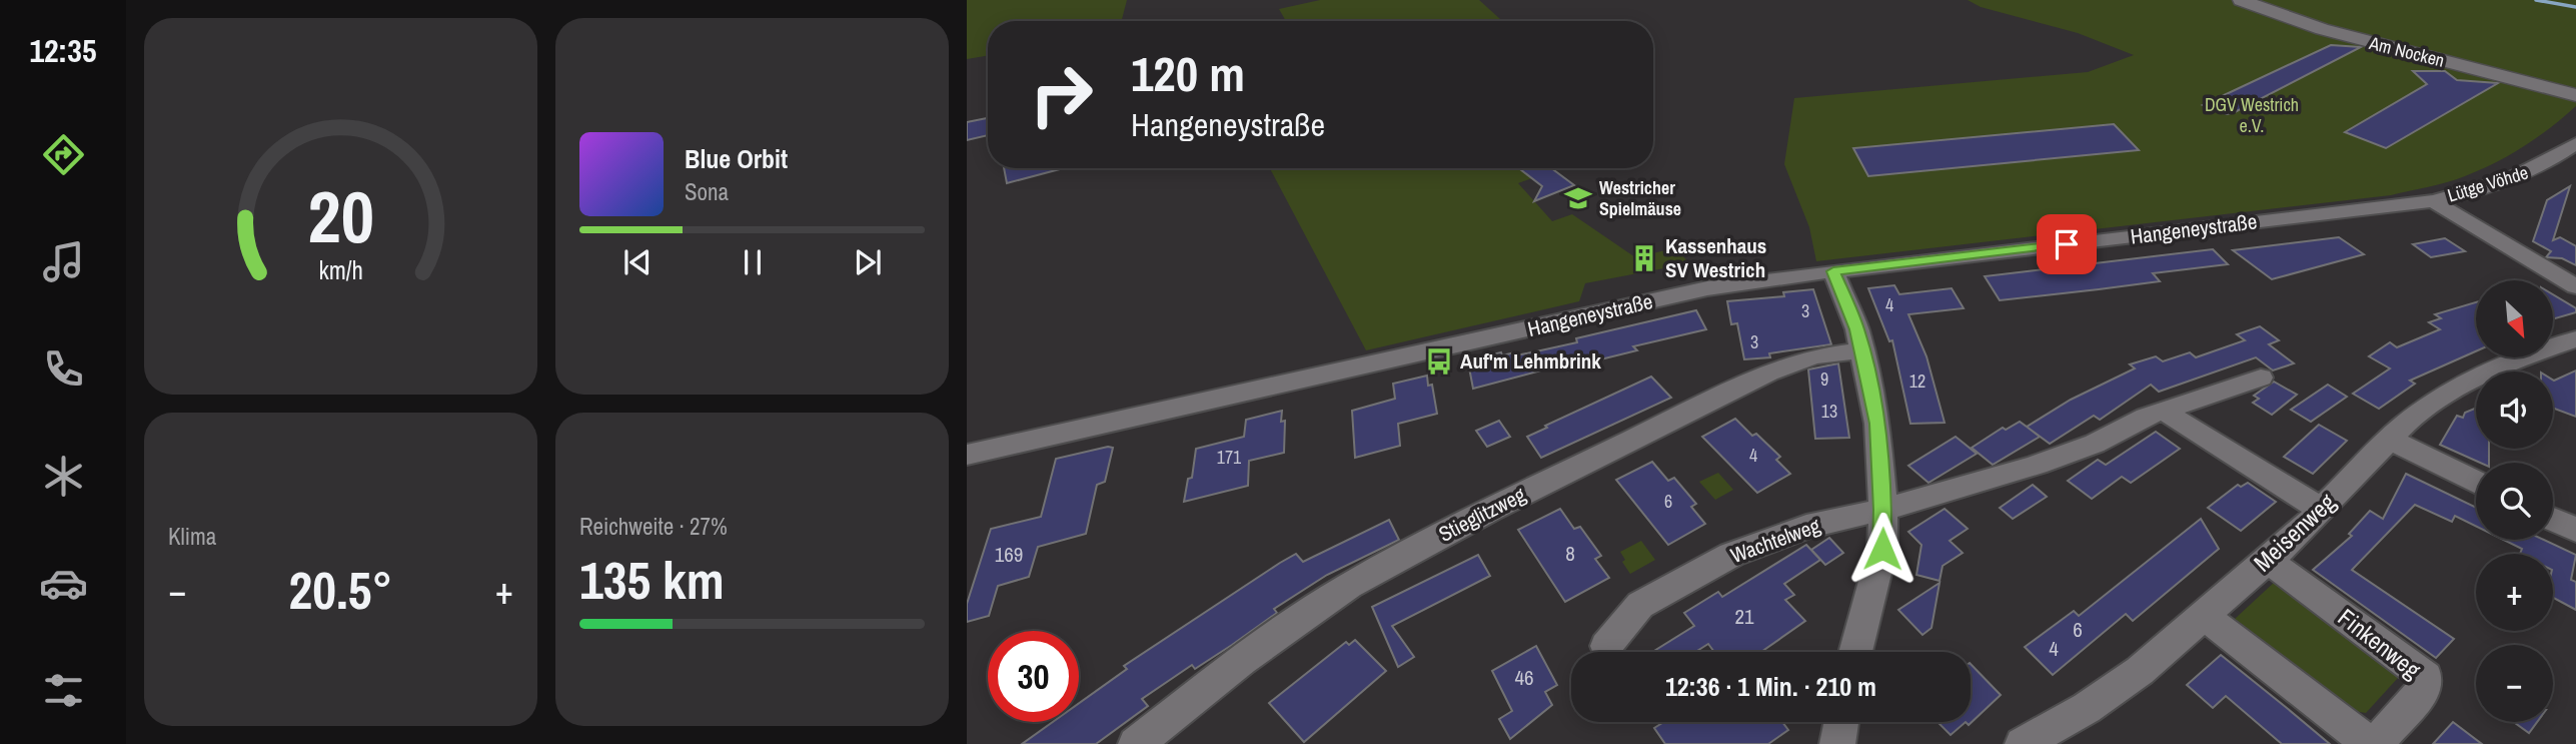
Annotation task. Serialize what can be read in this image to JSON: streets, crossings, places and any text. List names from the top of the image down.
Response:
{
  "streets": {
    "street": [
      "Am Nocken",
      "Lütge Vöhde",
      "Hangeneystraße",
      "Stieglitzweg",
      "Meisenweg",
      "Wachtelweg",
      "Finkenweg"
    ]
  },
  "crossings": [
    ["Lütge Vöhde", "Hangeneystraße"],
    ["Meisenweg", "Finkenweg"]
  ],
  "parks": ["DGV Westrich e.V."],
  "places": {
    "school or university": ["Westricher Spielmäuse"],
    "building": ["Kassenhaus SV Westrich"],
    "bus stop": ["Auf'm Lehmbrink"]
  },
  "house_numbers": [
    "4",
    "3",
    "3",
    "9",
    "12",
    "13",
    "4",
    "171",
    "6",
    "8",
    "169",
    "21",
    "6",
    "4",
    "46"
  ],
  "north": "bottom right",
  "page": {
    "tabs": "12:35",
    "turn": ["120 m", "Hangeneystraße"],
    "song": ["Blue Orbit", "Sona"],
    "map_buttons": ["+", "−"],
    "tile": [
      "Klima",
      ["Reichweite · 27%", "135 km"]
    ],
    "heat": ["−", "20.5°", "+"],
    "limit": "30",
    "trip": "12:36 · 1 Min. · 210 m",
    "gauge": ["20", "km/h"]
  }
}
